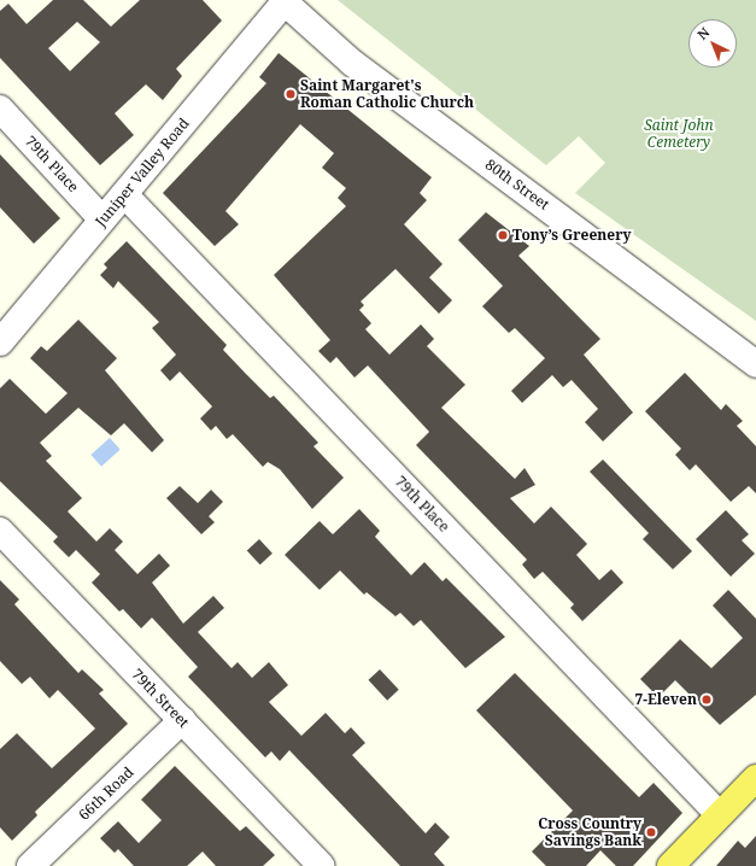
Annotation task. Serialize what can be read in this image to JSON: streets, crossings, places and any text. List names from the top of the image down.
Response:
{
  "streets": {
    "street": [
      "79th Place",
      "Juniper Valley Road",
      "80th Street",
      "79th Street",
      "66th Road"
    ]
  },
  "crossings": [
    ["79th Place", "Juniper Valley Road"],
    ["Juniper Valley Road", "80th Street"],
    ["79th Street", "66th Road"]
  ],
  "parks": ["Saint John Cemetery"],
  "places": [
    "Saint Margaret's Roman Catholic Church",
    "Tony’s Greenery",
    "7-Eleven",
    "Cross Country Savings Bank"
  ],
  "north": "top left"
}
